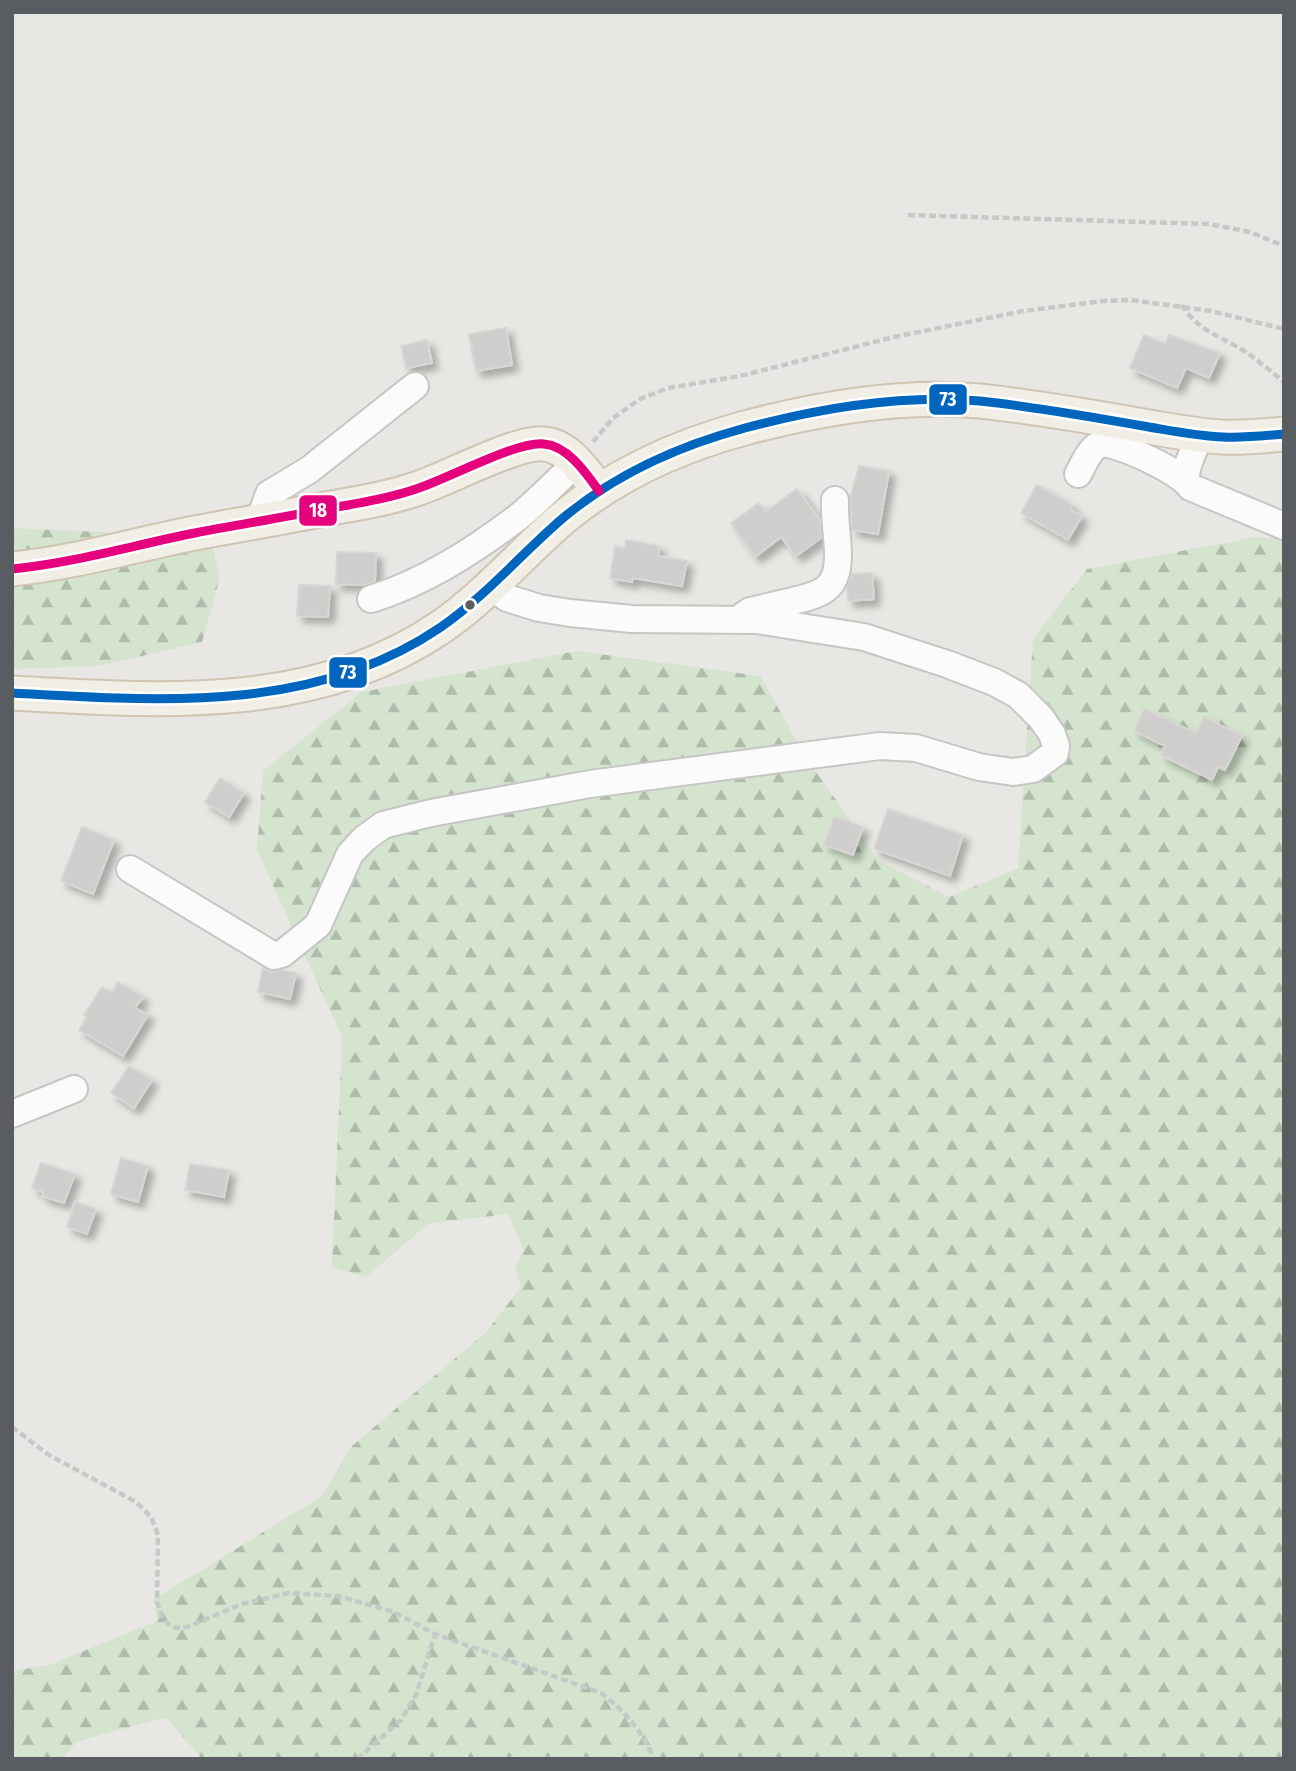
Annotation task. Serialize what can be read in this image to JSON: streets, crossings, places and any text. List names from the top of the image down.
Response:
{
  "lines": ["transit line 73", "transit line 18"]
}
